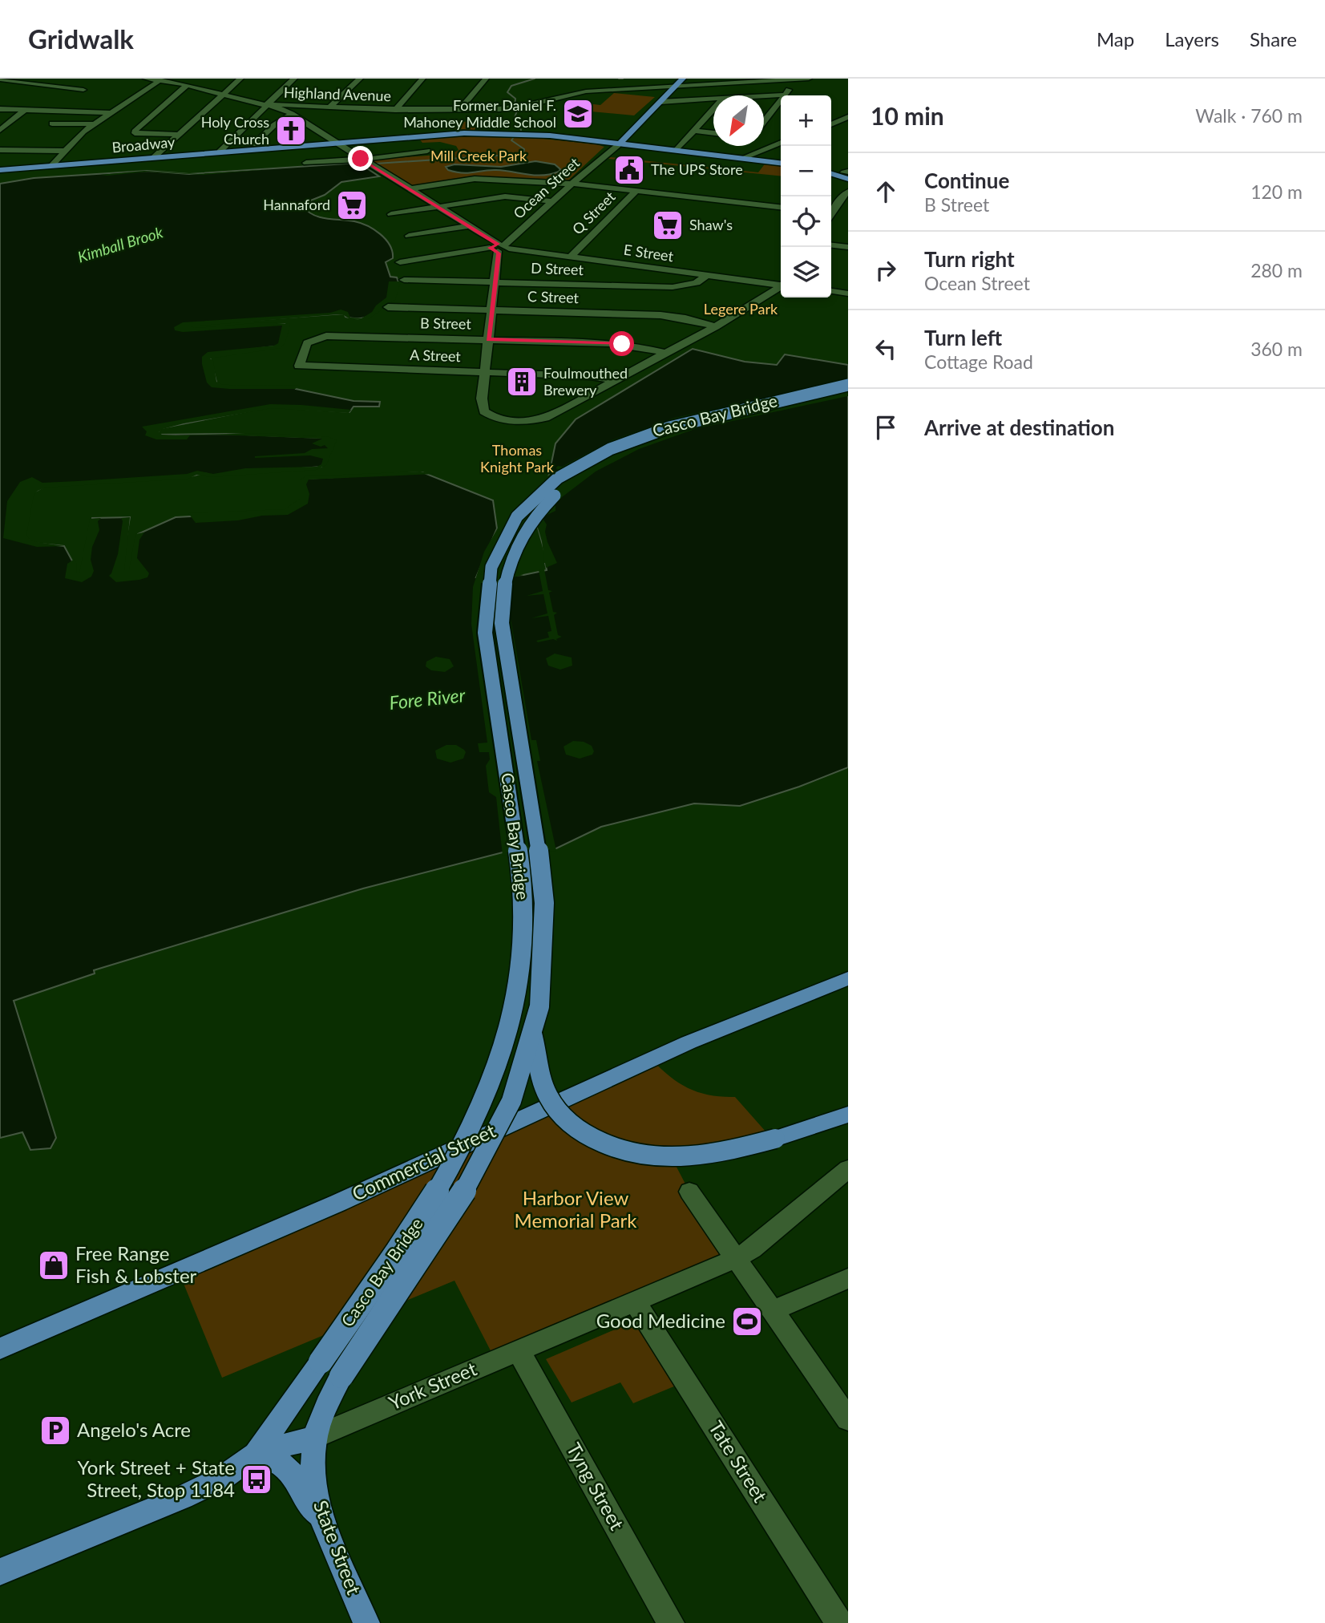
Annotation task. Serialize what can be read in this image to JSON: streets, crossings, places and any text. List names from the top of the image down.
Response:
{
  "streets": {
    "main road": [
      "Broadway",
      "Casco Bay Bridge",
      "Commercial Street",
      "York Street",
      "State Street"
    ],
    "street": [
      "Highland Avenue",
      "Ocean Street",
      "Q Street",
      "E Street",
      "D Street",
      "C Street",
      "B Street",
      "A Street",
      "Tate Street",
      "Tyng Street"
    ]
  },
  "crossings": [
    ["Broadway", "Ocean Street"],
    ["Ocean Street", "E Street"],
    ["Q Street", "E Street"],
    ["E Street", "D Street"],
    ["B Street", "A Street"],
    ["Casco Bay Bridge", "York Street"],
    ["Casco Bay Bridge", "State Street"],
    ["York Street", "Tate Street"],
    ["York Street", "Tyng Street"],
    ["York Street", "State Street"]
  ],
  "water": ["Kimball Brook", "Fore River"],
  "parks": [
    "Mill Creek Park",
    "Legere Park",
    "Thomas Knight Park",
    "Harbor View Memorial Park"
  ],
  "places": {
    "school or university": ["Former Daniel F. Mahoney Middle School"],
    "church": ["Holy Cross Church"],
    "public building": ["The UPS Store"],
    "supermarket": ["Hannaford", "Shaw's"],
    "building": ["Foulmouthed Brewery"],
    "shop": ["Free Range Fish & Lobster"],
    "sports": ["Good Medicine"],
    "parking": ["Angelo's Acre"],
    "bus stop": ["York Street + State Street, Stop 1184"]
  },
  "north": "bottom left",
  "page": {
    "header": "Gridwalk",
    "nav": ["Map", "Layers", "Share"],
    "heading": ["10 min", "Walk · 760 m"],
    "map_buttons": ["+", "−"],
    "list": [
      ["Continue", "B Street", "120 m"],
      ["Turn right", "Ocean Street", "280 m"],
      ["Turn left", "Cottage Road", "360 m"],
      "Arrive at destination"
    ]
  }
}
